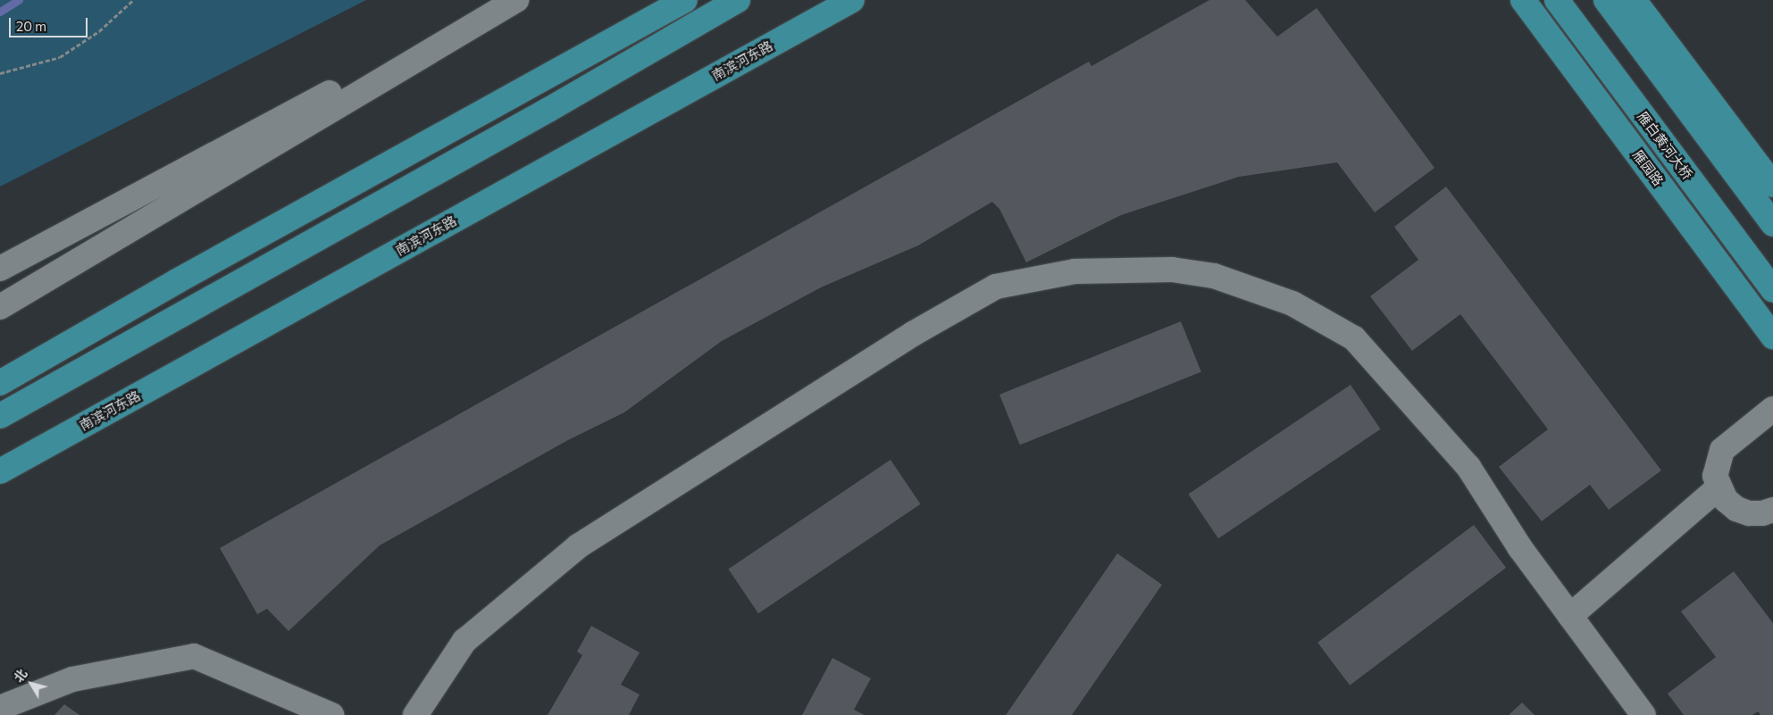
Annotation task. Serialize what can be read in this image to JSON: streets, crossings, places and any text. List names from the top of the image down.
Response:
{
  "streets": {
    "main road": ["南滨河东路", "雁白黄河大桥", "雁园路"]
  },
  "scale_bar": "20 m",
  "north": "top left"
}
